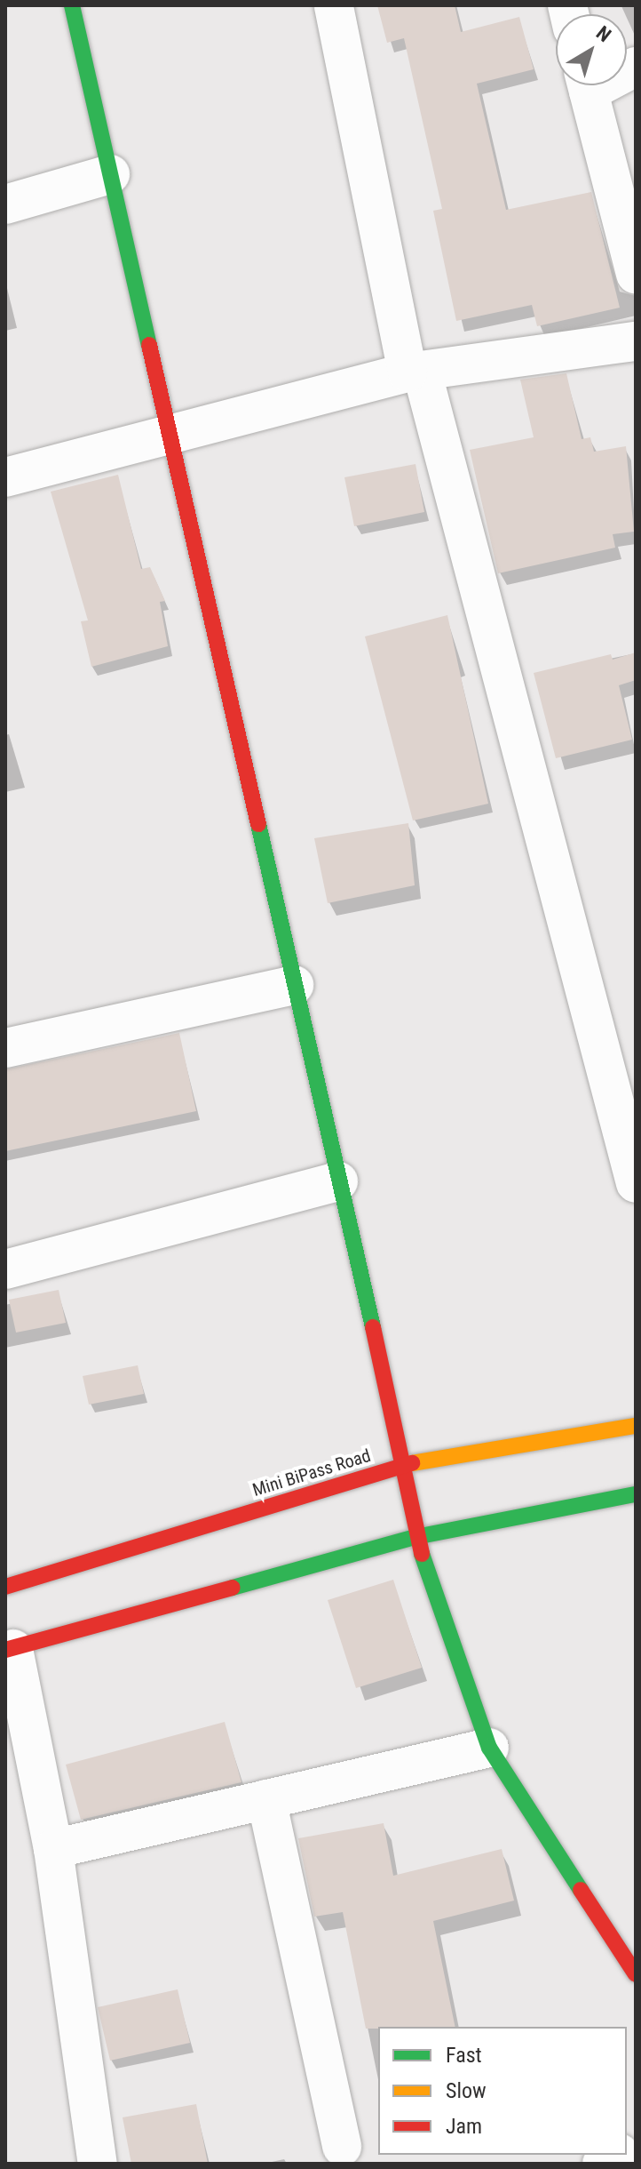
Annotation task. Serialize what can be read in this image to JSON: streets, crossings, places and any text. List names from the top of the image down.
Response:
{
  "streets": {
    "street": ["Mini BiPass Road"]
  },
  "legend": ["Fast", "Slow", "Jam"],
  "north": "top right"
}
